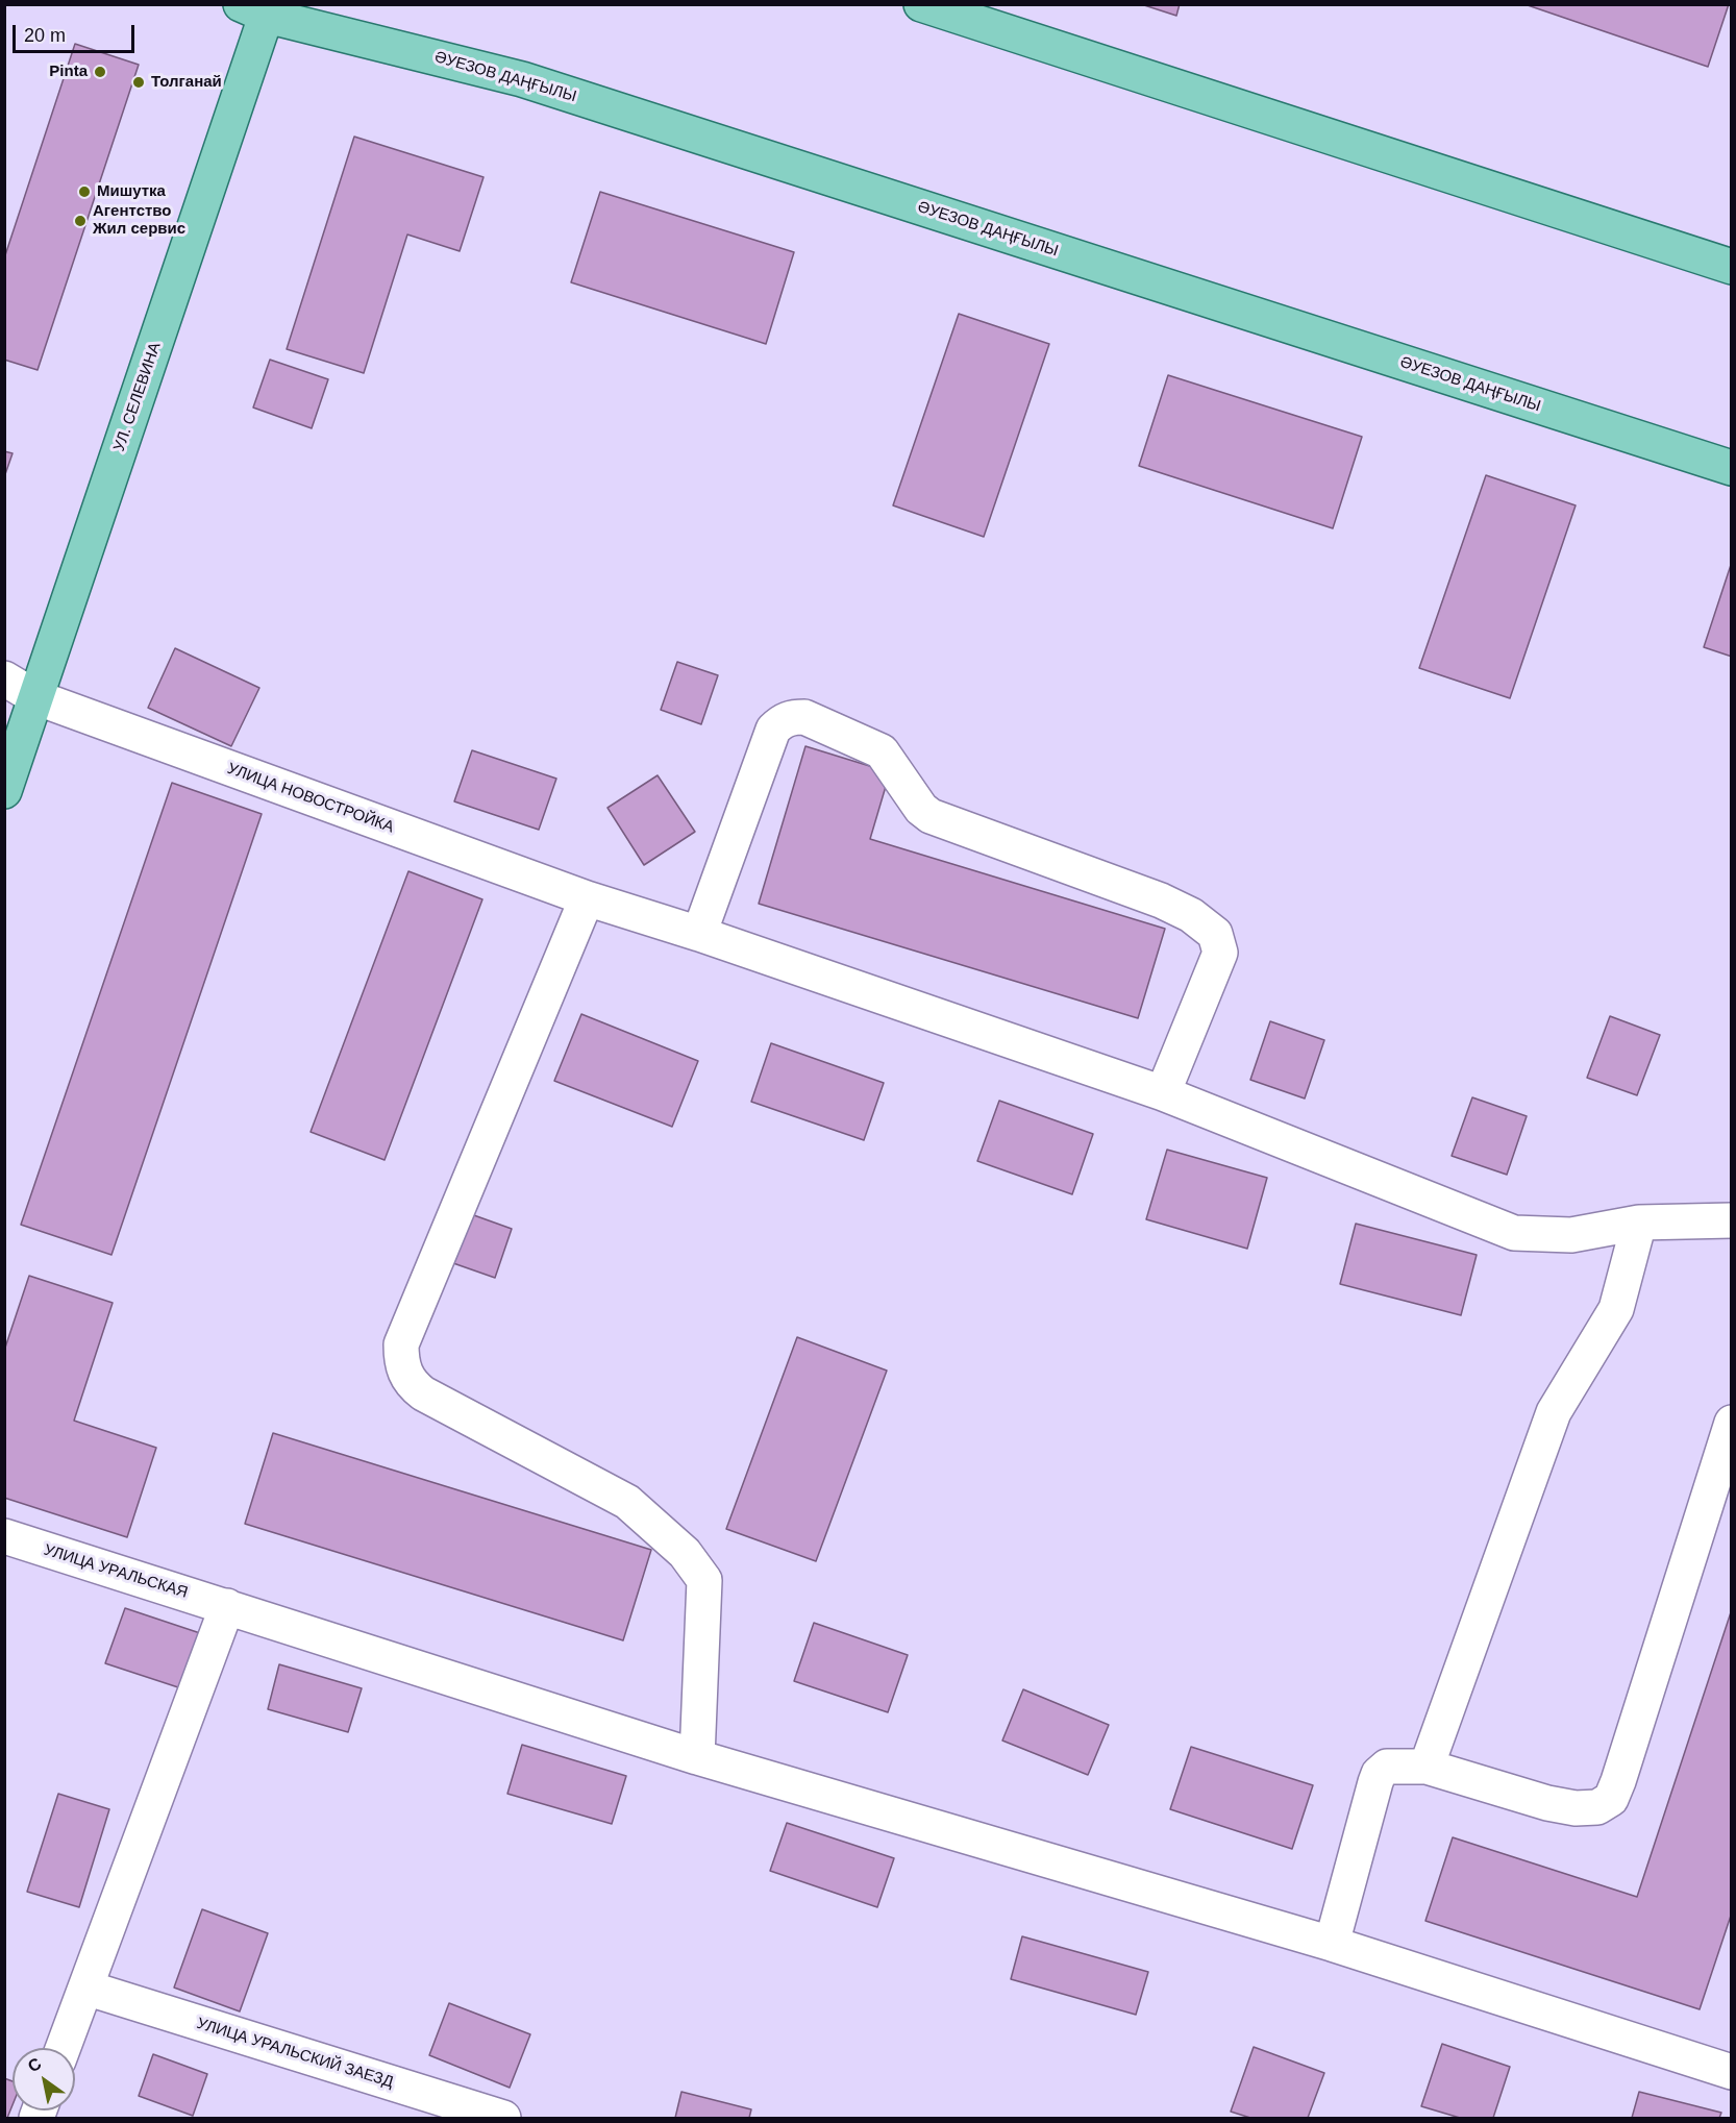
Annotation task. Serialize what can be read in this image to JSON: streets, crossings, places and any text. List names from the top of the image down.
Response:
{
  "streets": {
    "main road": ["ӘУЕЗОВ ДАҢҒЫЛЫ", "УЛ. СЕЛЕВИНА"],
    "street": ["УЛИЦА НОВОСТРОЙКА", "УЛИЦА УРАЛЬСКАЯ", "УЛИЦА УРАЛЬСКИЙ ЗАЕЗД"]
  },
  "crossings": [
    ["ӘУЕЗОВ ДАҢҒЫЛЫ", "УЛ. СЕЛЕВИНА"],
    ["УЛ. СЕЛЕВИНА", "УЛИЦА НОВОСТРОЙКА"]
  ],
  "places": [
    "Pinta",
    "Толганай",
    "Мишутка",
    "Агентство Жил сервис"
  ],
  "scale_bar": "20 m",
  "north": "top left"
}
